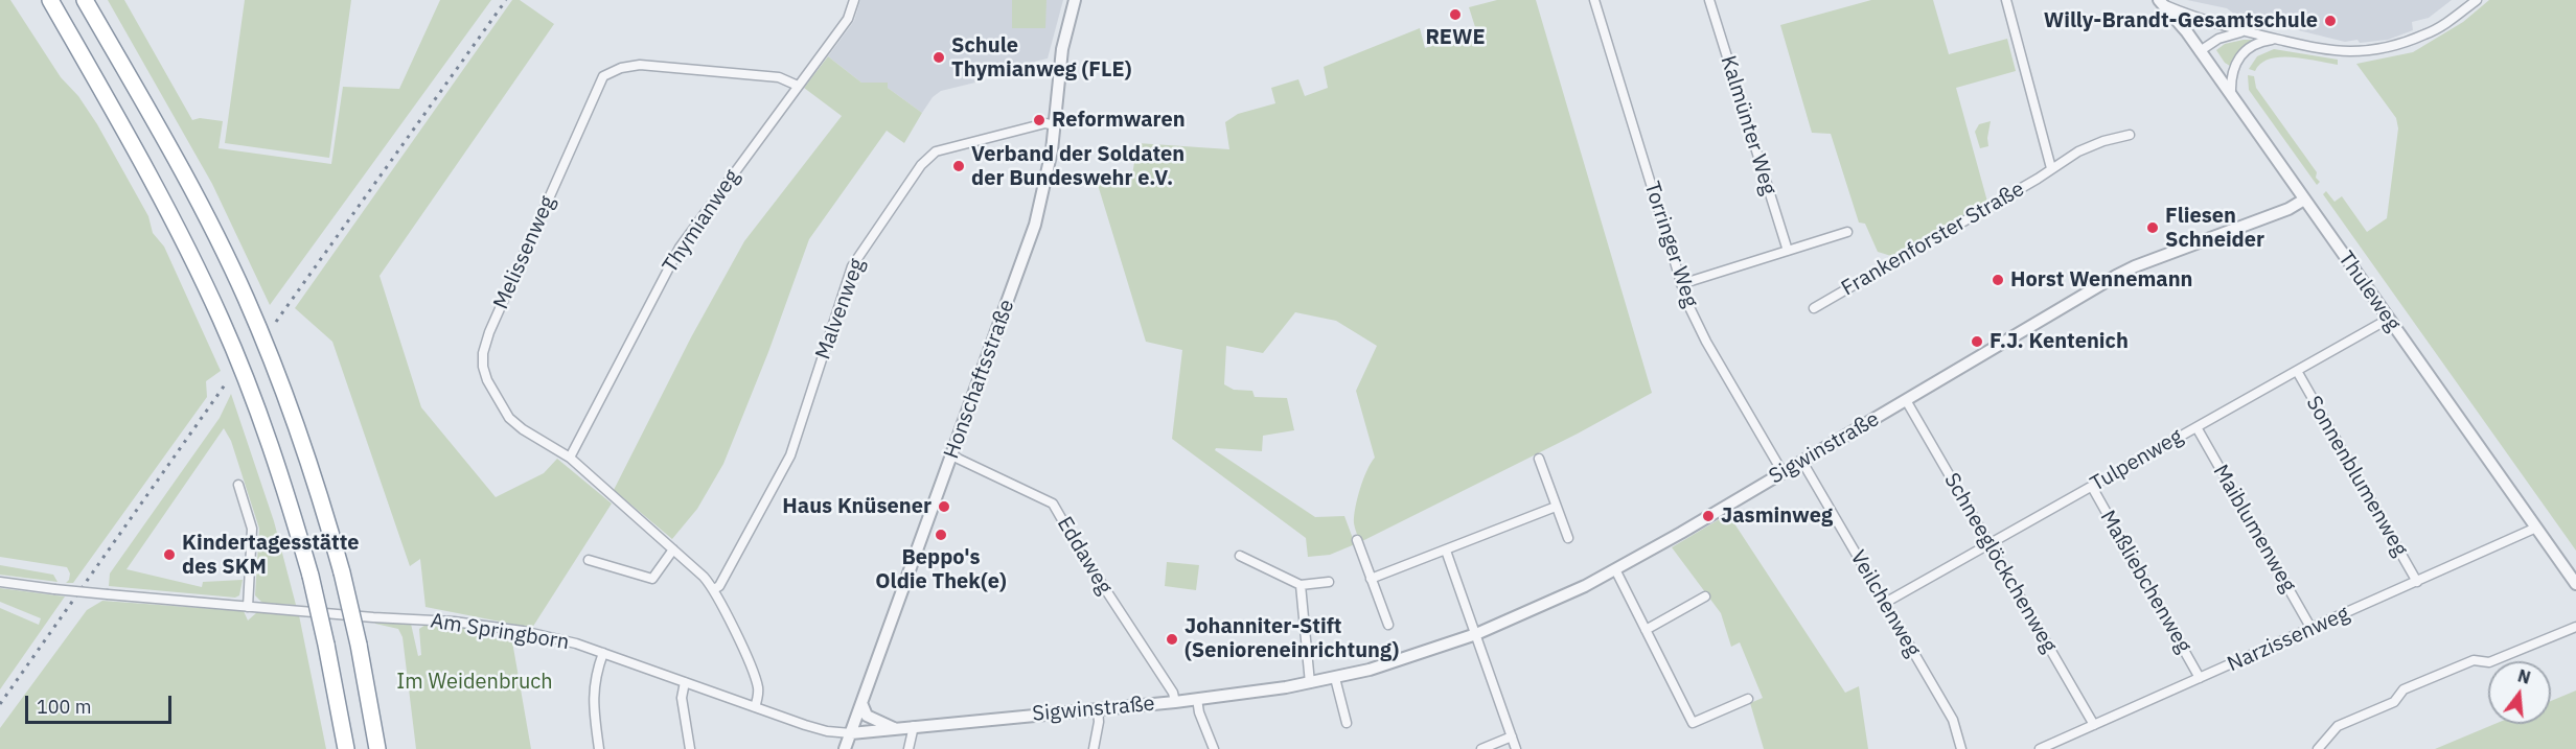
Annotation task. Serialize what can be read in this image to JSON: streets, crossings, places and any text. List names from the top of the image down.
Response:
{
  "streets": {
    "street": [
      "Kalmünter Weg",
      "Thymianweg",
      "Frankenforster Straße",
      "Torringer Weg",
      "Melissenweg",
      "Thuleweg",
      "Malvenweg",
      "Honschaftsstraße",
      "Sigwinstraße",
      "Tulpenweg",
      "Sonnenblumenweg",
      "Maiblumenweg",
      "Eddaweg",
      "Schneeglöckchenweg",
      "Maßliebchenweg",
      "Veilchenweg",
      "Am Springborn",
      "Narzissenweg"
    ]
  },
  "crossings": [
    ["Thymianweg", "Melissenweg"],
    ["Torringer Weg", "Sigwinstraße"],
    ["Melissenweg", "Malvenweg"],
    ["Melissenweg", "Am Springborn"],
    ["Thuleweg", "Sigwinstraße"],
    ["Thuleweg", "Tulpenweg"],
    ["Thuleweg", "Narzissenweg"],
    ["Malvenweg", "Honschaftsstraße"],
    ["Honschaftsstraße", "Sigwinstraße"],
    ["Honschaftsstraße", "Eddaweg"],
    ["Honschaftsstraße", "Am Springborn"],
    ["Sigwinstraße", "Eddaweg"],
    ["Sigwinstraße", "Schneeglöckchenweg"],
    ["Sigwinstraße", "Veilchenweg"],
    ["Sigwinstraße", "Am Springborn"],
    ["Tulpenweg", "Sonnenblumenweg"],
    ["Tulpenweg", "Maiblumenweg"],
    ["Tulpenweg", "Schneeglöckchenweg"],
    ["Tulpenweg", "Maßliebchenweg"],
    ["Tulpenweg", "Veilchenweg"],
    ["Sonnenblumenweg", "Narzissenweg"],
    ["Maiblumenweg", "Narzissenweg"],
    ["Schneeglöckchenweg", "Narzissenweg"],
    ["Maßliebchenweg", "Narzissenweg"]
  ],
  "parks": ["Im Weidenbruch"],
  "places": [
    "REWE",
    "Willy-Brandt-Gesamtschule",
    "Schule Thymianweg (FLE)",
    "Reformwaren",
    "Verband der Soldaten der Bundeswehr e.V.",
    "Fliesen Schneider",
    "Horst Wennemann",
    "F.J. Kentenich",
    "Haus Knüsener",
    "Jasminweg",
    "Beppo's Oldie Thek(e)",
    "Kindertagesstätte des SKM",
    "Johanniter-Stift (Senioreneinrichtung)"
  ],
  "scale_bar": "100 m",
  "north": "top"
}
